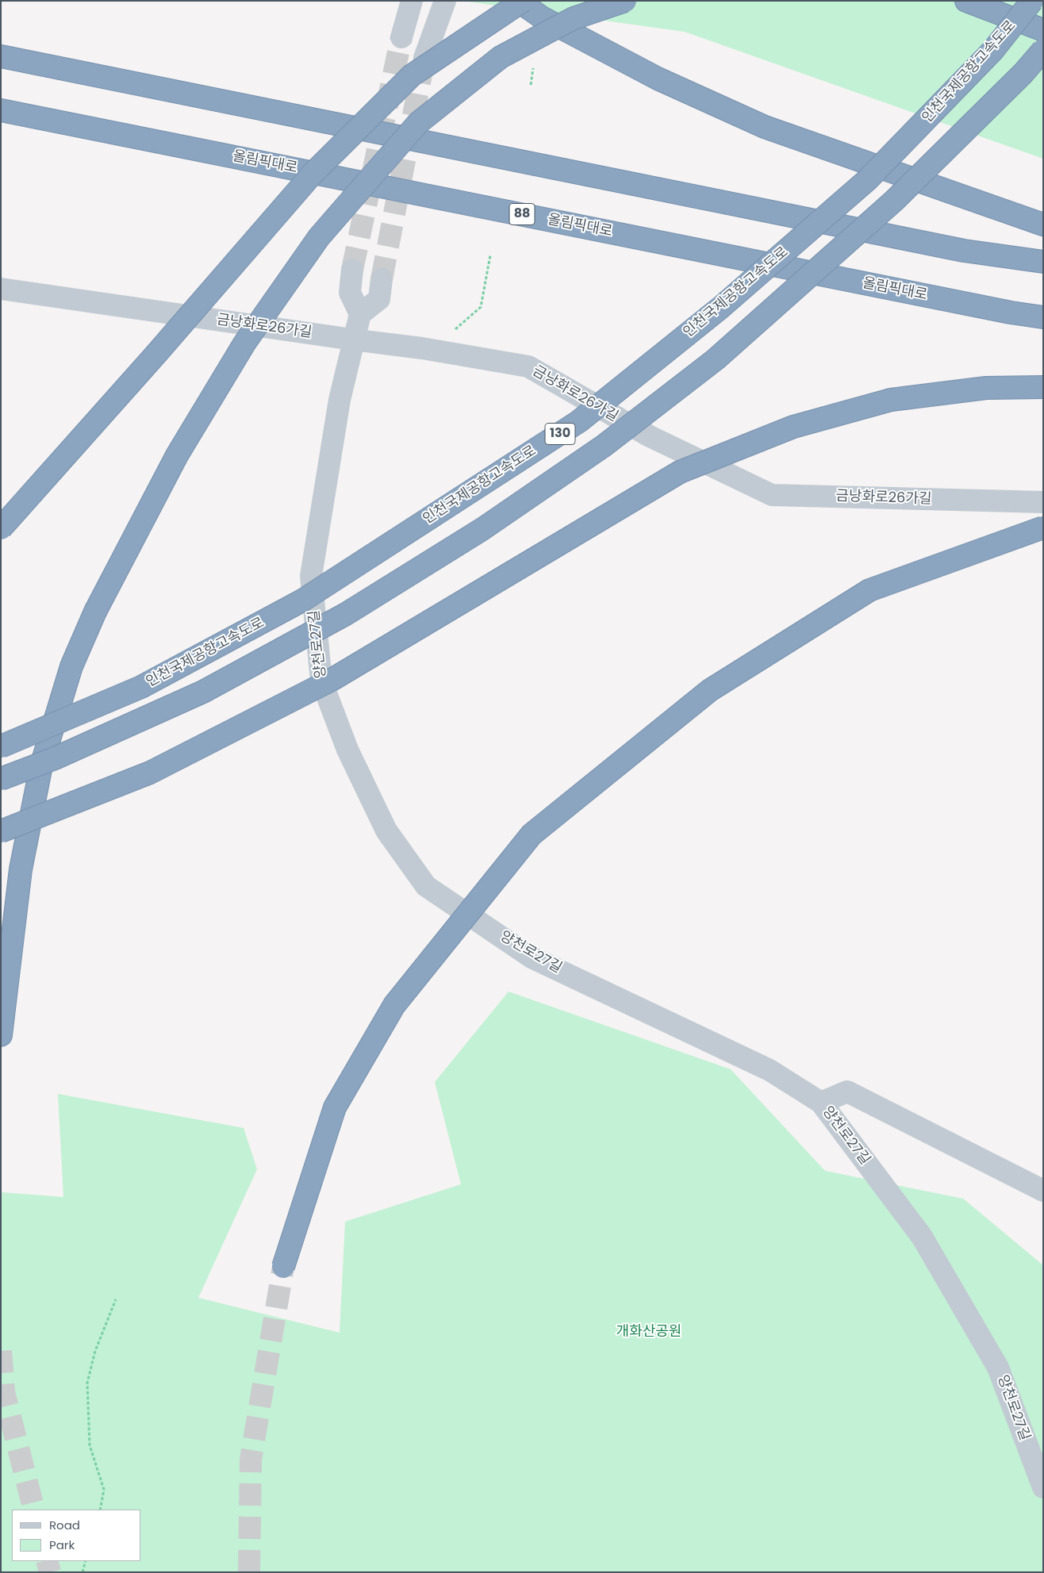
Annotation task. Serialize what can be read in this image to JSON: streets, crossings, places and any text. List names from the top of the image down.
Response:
{
  "streets": {
    "highway": [
      "인천국제공항고속도로",
      "올림픽대로",
      "88",
      "130"
    ],
    "street": ["금낭화로26가길", "양천로27길"]
  },
  "crossings": [
    ["금낭화로26가길", "양천로27길"]
  ],
  "parks": ["개화산공원"],
  "legend": ["Road", "Park"]
}
